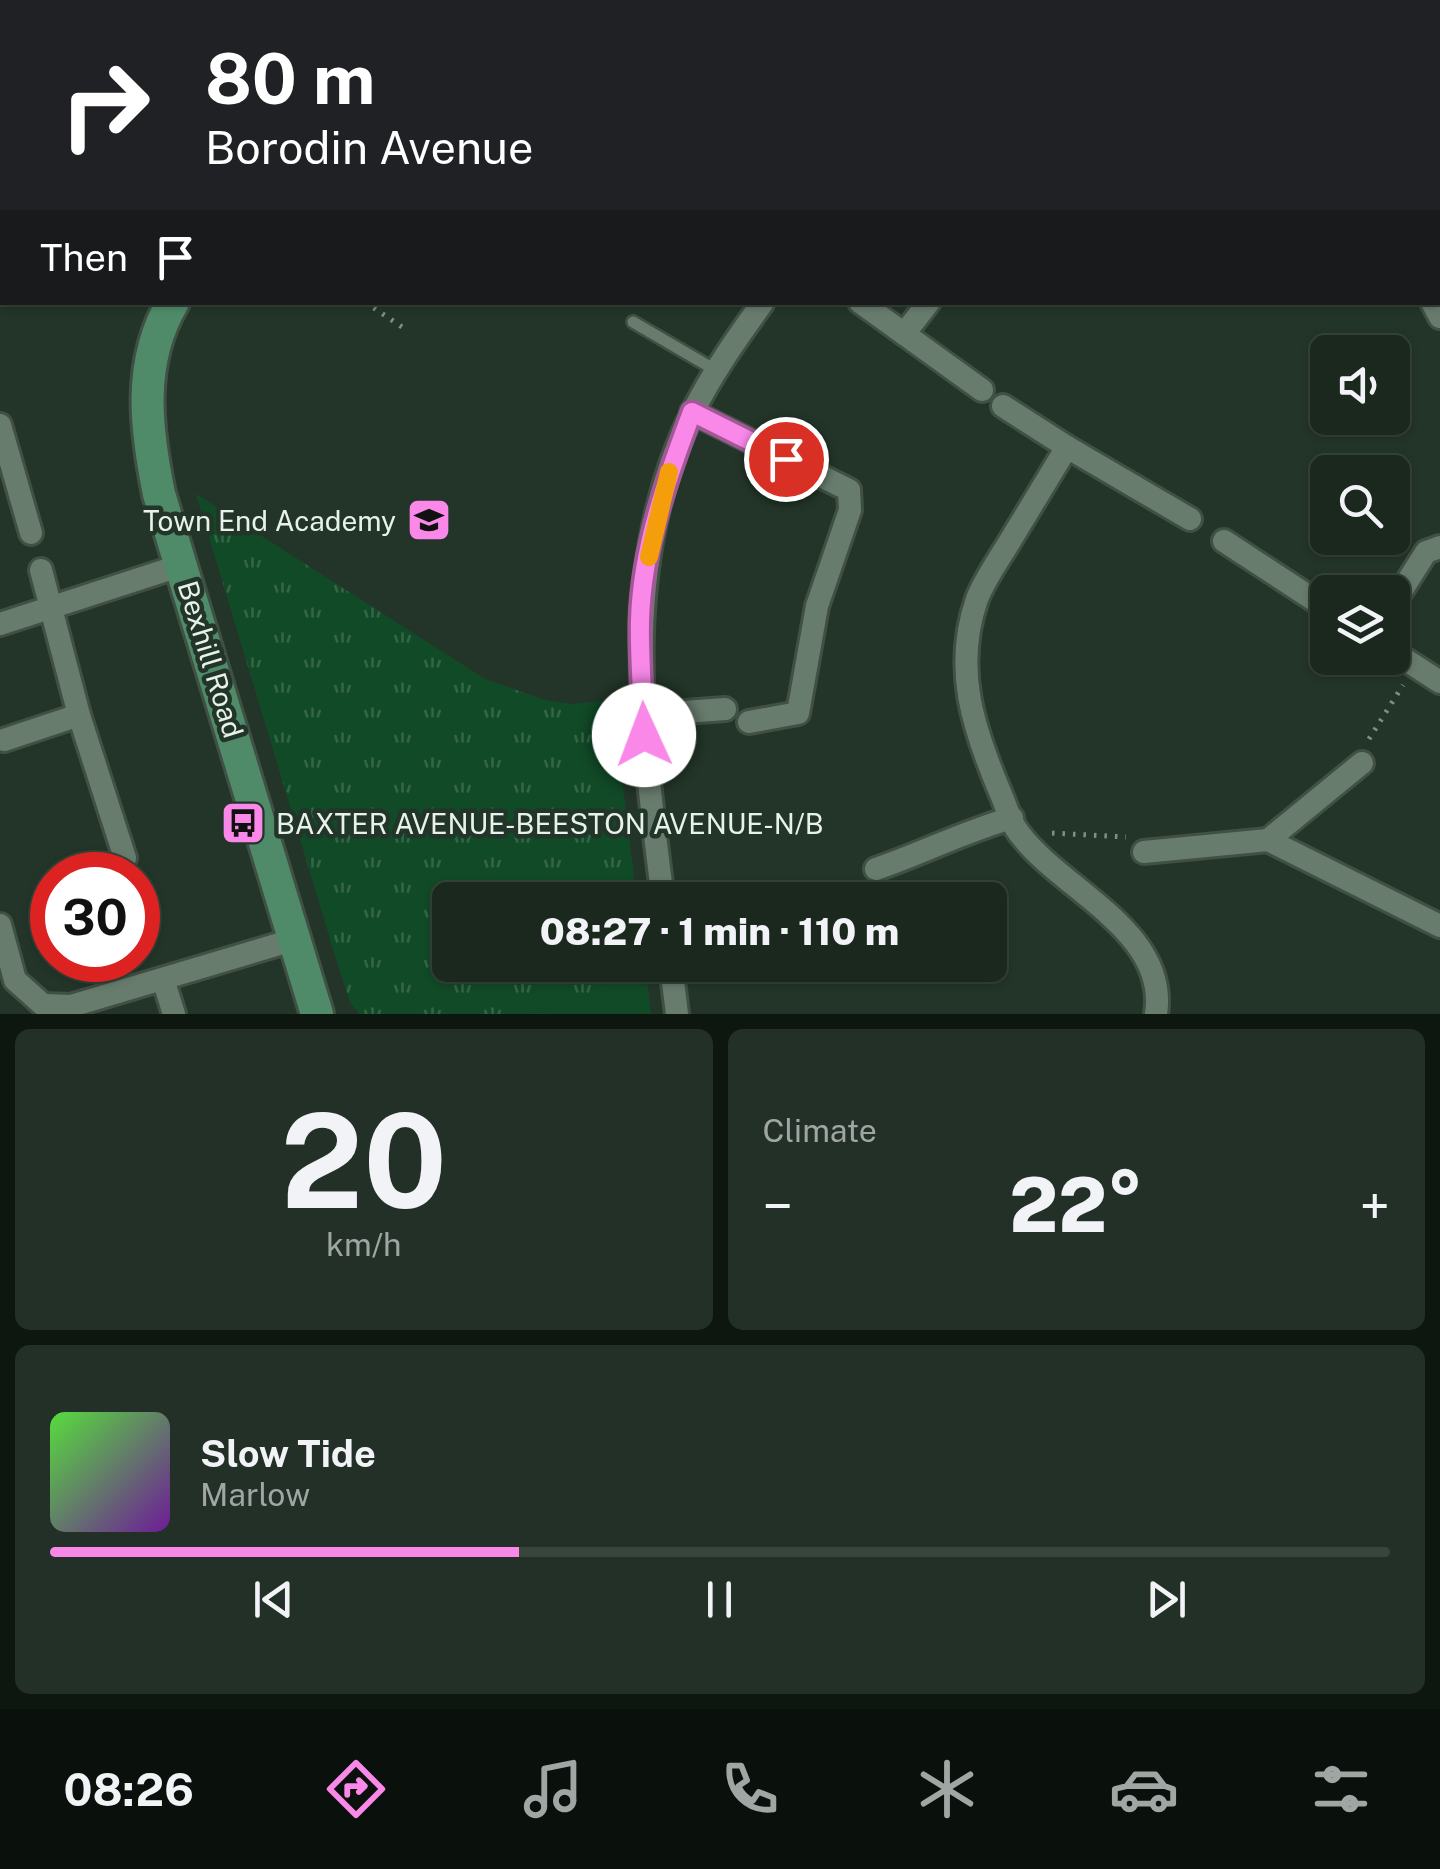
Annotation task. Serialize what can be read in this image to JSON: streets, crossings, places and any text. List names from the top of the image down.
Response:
{
  "streets": {
    "street": ["Bexhill Road"]
  },
  "places": {
    "school or university": ["Town End Academy"],
    "bus stop": ["BAXTER AVENUE-BEESTON AVENUE-N/B"]
  },
  "page": {
    "turn": ["80 m", "Borodin Avenue"],
    "then": "Then",
    "limit": "30",
    "trip": "08:27 · 1 min · 110 m",
    "tile": [
      ["20", "km/h"],
      "Climate"
    ],
    "heat": ["−", "22°", "+"],
    "song": ["Slow Tide", "Marlow"],
    "tabs": "08:26"
  }
}
